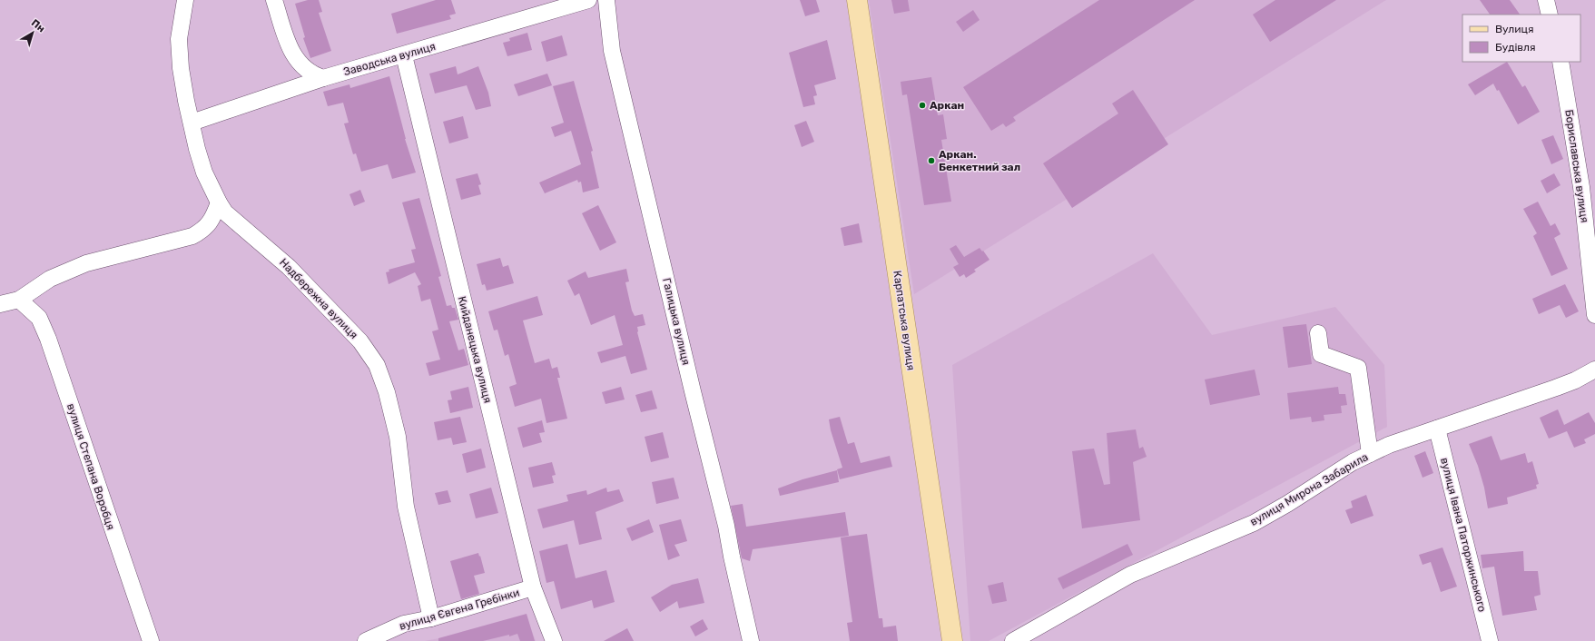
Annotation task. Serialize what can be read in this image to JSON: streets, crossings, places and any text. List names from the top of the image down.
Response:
{
  "streets": {
    "main road": ["Карпатська вулиця"],
    "street": [
      "Заводська вулиця",
      "Бориславська вулиця",
      "Надбережна вулиця",
      "Галицька вулиця",
      "Кийданецька вулиця",
      "вулиця Степана Воробця",
      "вулиця Мирона Забарила",
      "вулиця Івана Паторжинського",
      "вулиця Євгена Гребінки"
    ]
  },
  "crossings": [
    ["Заводська вулиця", "Надбережна вулиця"],
    ["Заводська вулиця", "Кийданецька вулиця"],
    ["Надбережна вулиця", "вулиця Євгена Гребінки"],
    ["Кийданецька вулиця", "вулиця Євгена Гребінки"],
    ["вулиця Мирона Забарила", "вулиця Івана Паторжинського"]
  ],
  "places": ["Аркан", "Аркан. Бенкетний зал"],
  "legend": ["Вулиця", "Будівля"],
  "north": "top right"
}
